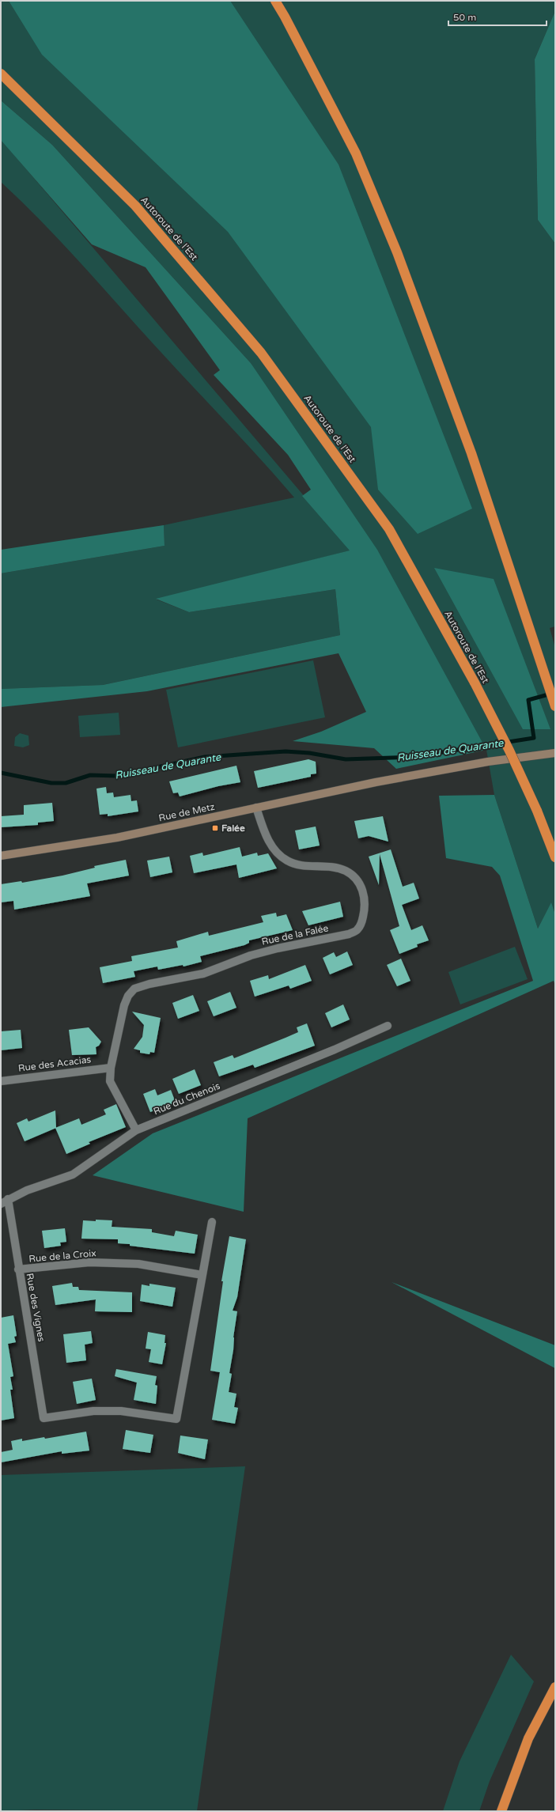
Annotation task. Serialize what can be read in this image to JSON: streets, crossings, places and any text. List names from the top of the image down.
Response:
{
  "streets": {
    "highway": ["Autoroute de l’Est"],
    "main road": ["Rue de Metz"],
    "street": [
      "Rue de la Falée",
      "Rue des Acacias",
      "Rue du Chenois",
      "Rue de la Croix",
      "Rue des Vignes"
    ]
  },
  "crossings": [
    ["Rue de Metz", "Rue de la Falée"],
    ["Rue de la Falée", "Rue des Acacias"],
    ["Rue de la Falée", "Rue du Chenois"],
    ["Rue du Chenois", "Rue des Vignes"],
    ["Rue de la Croix", "Rue des Vignes"]
  ],
  "water": ["Ruisseau de Quarante"],
  "places": {
    "transit": ["Falée"]
  },
  "scale_bar": "50 m"
}
